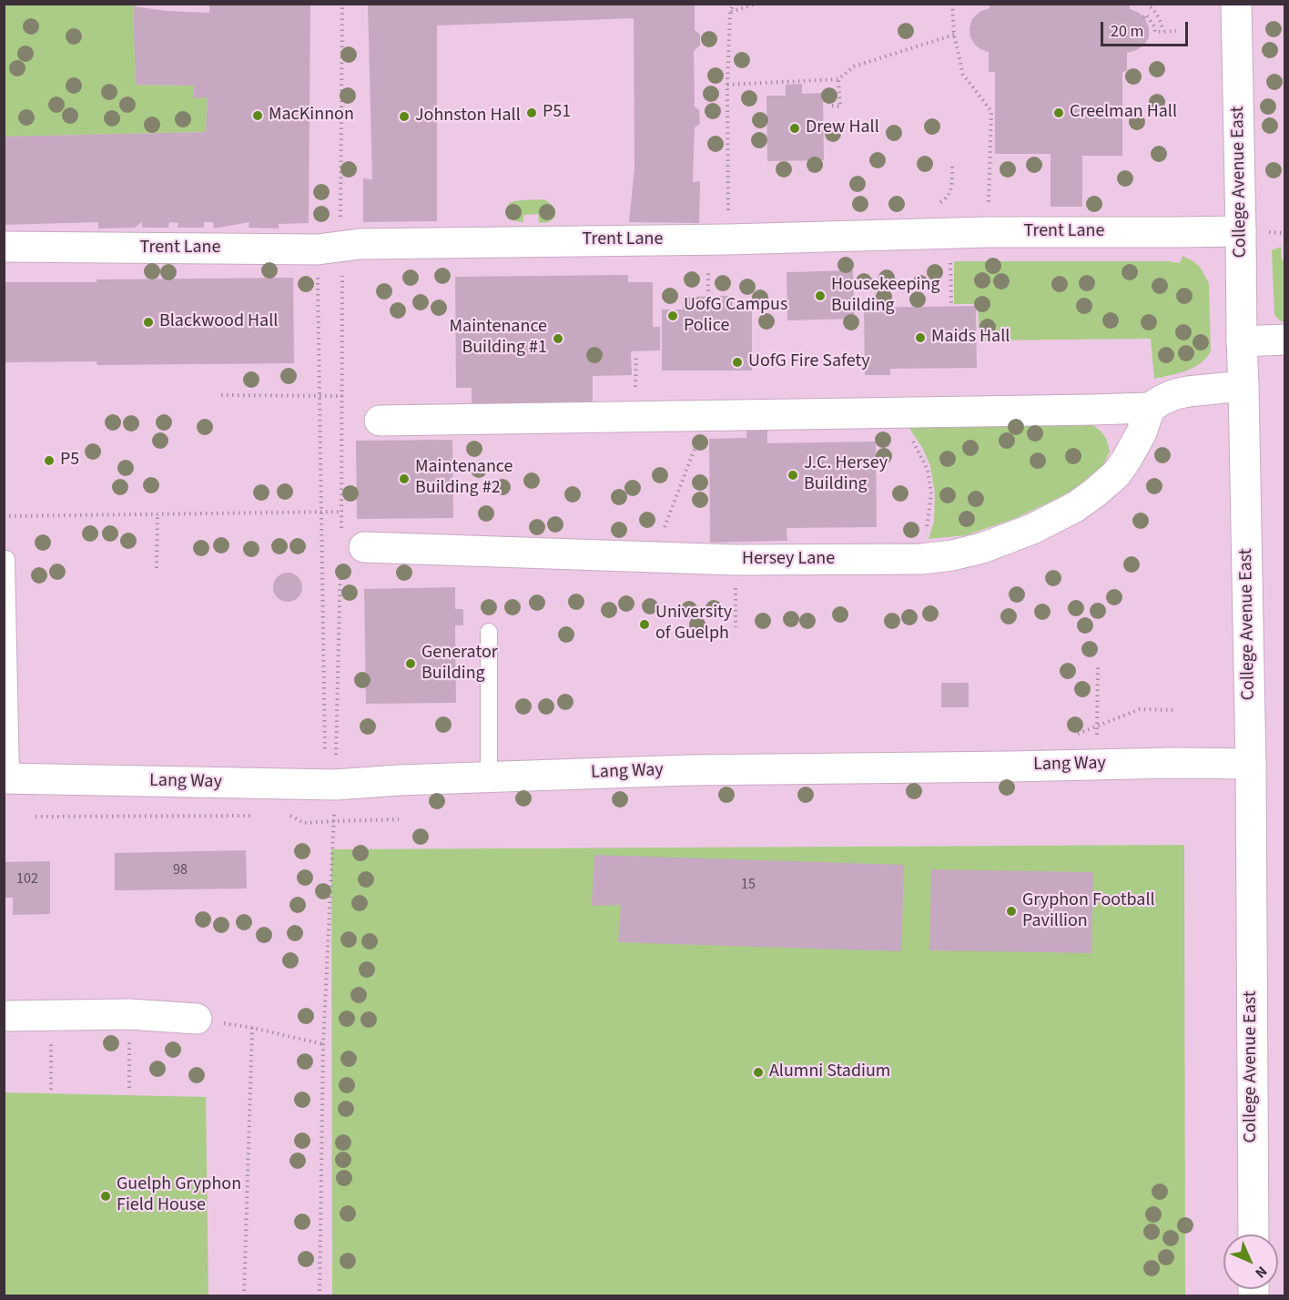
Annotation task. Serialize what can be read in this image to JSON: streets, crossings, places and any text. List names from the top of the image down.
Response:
{
  "streets": {
    "street": [
      "College Avenue East",
      "Trent Lane",
      "Hersey Lane",
      "Lang Way"
    ]
  },
  "crossings": [
    ["College Avenue East", "Trent Lane"],
    ["College Avenue East", "Lang Way"]
  ],
  "places": [
    "P51",
    "Creelman Hall",
    "MacKinnon",
    "Johnston Hall",
    "Drew Hall",
    "Housekeeping Building",
    "UofG Campus Police",
    "Blackwood Hall",
    "Maids Hall",
    "Maintenance Building #1",
    "UofG Fire Safety",
    "P5",
    "J.C. Hersey Building",
    "Maintenance Building #2",
    "University of Guelph",
    "Generator Building",
    "Gryphon Football Pavillion",
    "Alumni Stadium",
    "Guelph Gryphon Field House"
  ],
  "house_numbers": ["98", "102", "15"],
  "scale_bar": "20 m",
  "north": "bottom right"
}
